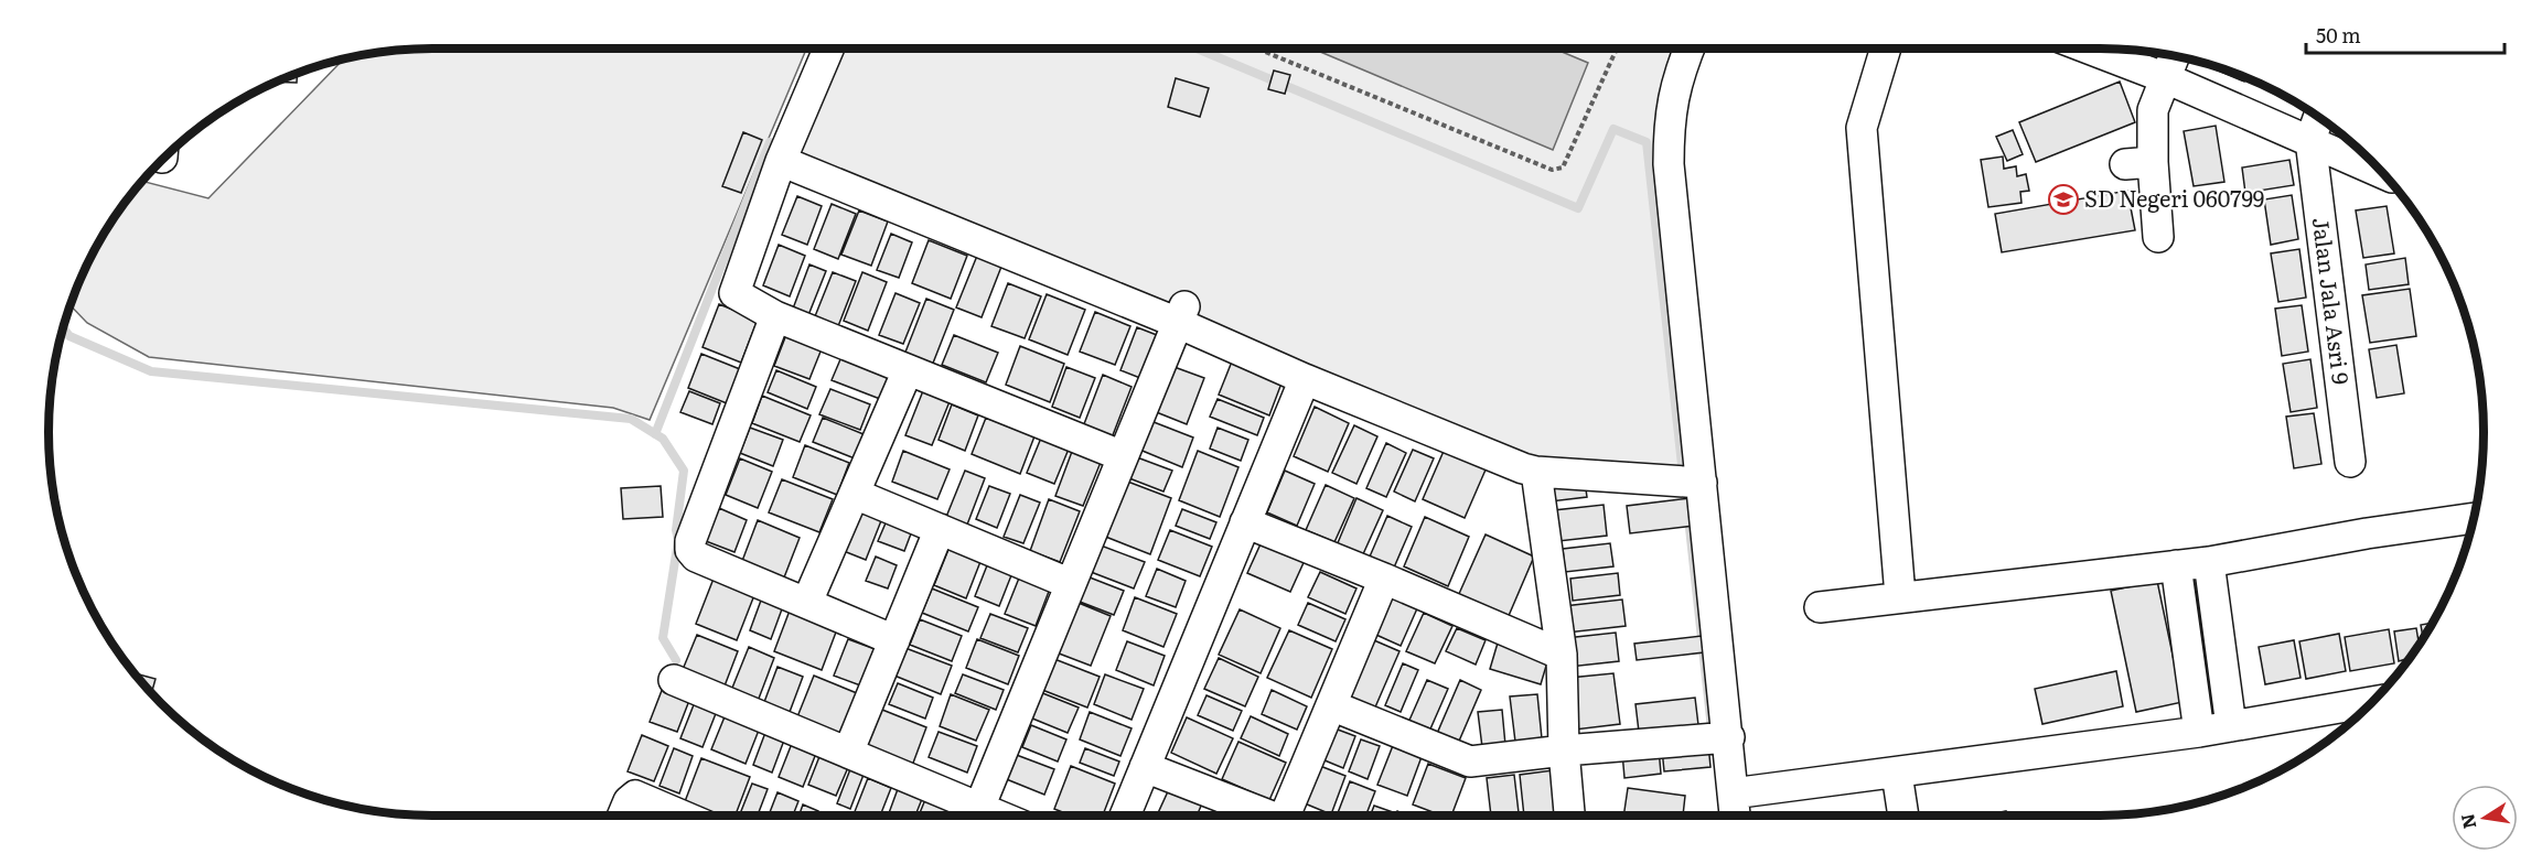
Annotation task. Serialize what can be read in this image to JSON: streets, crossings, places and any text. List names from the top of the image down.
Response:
{
  "streets": {
    "street": ["Jalan Jala Asri 9"]
  },
  "places": {
    "school or university": ["SD Negeri 060799"]
  },
  "scale_bar": "50 m",
  "north": "left"
}
